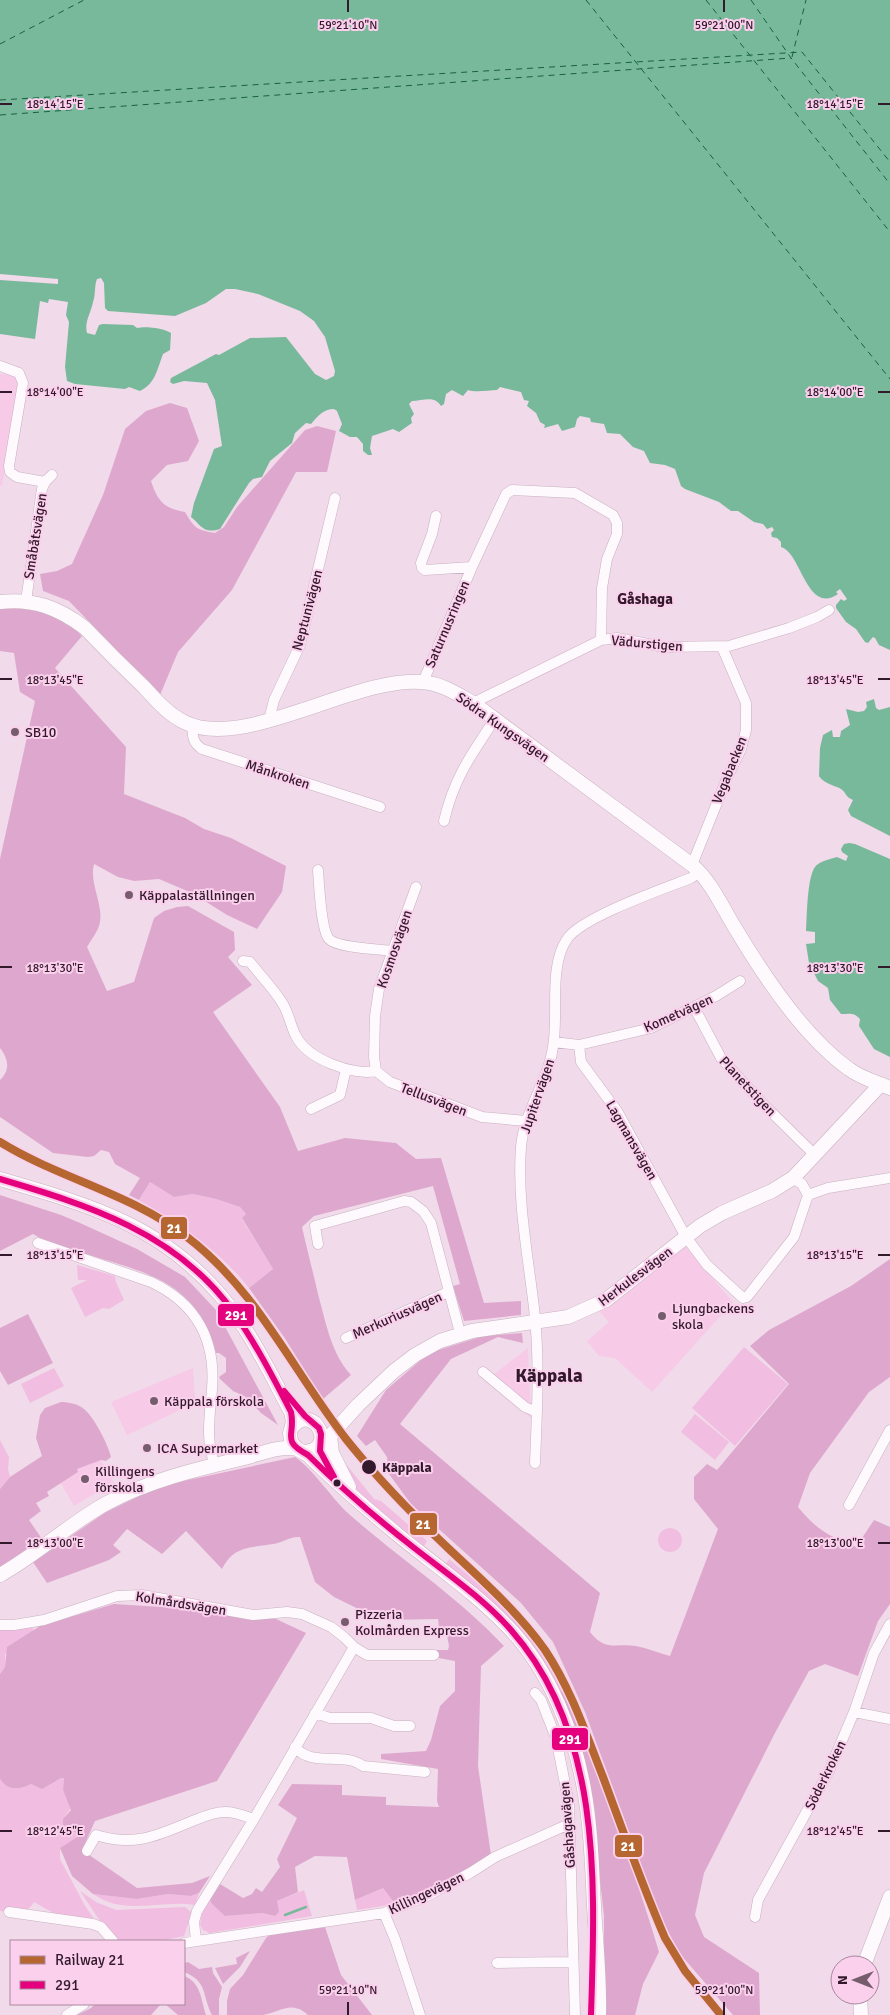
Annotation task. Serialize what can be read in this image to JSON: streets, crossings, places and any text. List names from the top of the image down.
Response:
{
  "streets": {
    "street": [
      "Småbåtsvägen",
      "Neptunivägen",
      "Saturnusringen",
      "Vädurstigen",
      "Södra Kungsvägen",
      "Vegabacken",
      "Månkroken",
      "Kosmosvägen",
      "Kometvägen",
      "Planetstigen",
      "Jupitervägen",
      "Tellusvägen",
      "Lagmansvägen",
      "Herkulesvägen",
      "Merkuriusvägen",
      "Kolmårdsvägen",
      "Söderkroken",
      "Gåshagavägen",
      "Killingevägen"
    ]
  },
  "crossings": [
    ["Småbåtsvägen", "Södra Kungsvägen"],
    ["Neptunivägen", "Södra Kungsvägen"],
    ["Saturnusringen", "Vädurstigen"],
    ["Saturnusringen", "Södra Kungsvägen"],
    ["Vädurstigen", "Södra Kungsvägen"],
    ["Vädurstigen", "Vegabacken"],
    ["Södra Kungsvägen", "Vegabacken"],
    ["Södra Kungsvägen", "Månkroken"],
    ["Södra Kungsvägen", "Jupitervägen"],
    ["Södra Kungsvägen", "Herkulesvägen"],
    ["Vegabacken", "Jupitervägen"],
    ["Kosmosvägen", "Tellusvägen"],
    ["Kometvägen", "Planetstigen"],
    ["Kometvägen", "Jupitervägen"],
    ["Kometvägen", "Lagmansvägen"],
    ["Planetstigen", "Herkulesvägen"],
    ["Jupitervägen", "Tellusvägen"],
    ["Jupitervägen", "Herkulesvägen"],
    ["Lagmansvägen", "Herkulesvägen"],
    ["Herkulesvägen", "Merkuriusvägen"],
    ["Gåshagavägen", "Killingevägen"]
  ],
  "districts": ["Gåshaga", "Käppala"],
  "places": [
    "SB10",
    "Käppalaställningen",
    "Ljungbackens skola",
    "Käppala förskola",
    "ICA Supermarket",
    "Käppala",
    "Killingens förskola",
    "Pizzeria Kolmården Express"
  ],
  "lines": ["rail line 21", "transit line 291"],
  "legend": ["Railway 21", "291"],
  "north": "left",
  "coordinates": [
    "59°21'10\"N",
    "59°21'00\"N",
    "18°14'15\"E",
    "18°14'00\"E",
    "18°13'45\"E",
    "18°13'30\"E",
    "18°13'15\"E",
    "18°13'00\"E",
    "18°12'45\"E"
  ]
}
